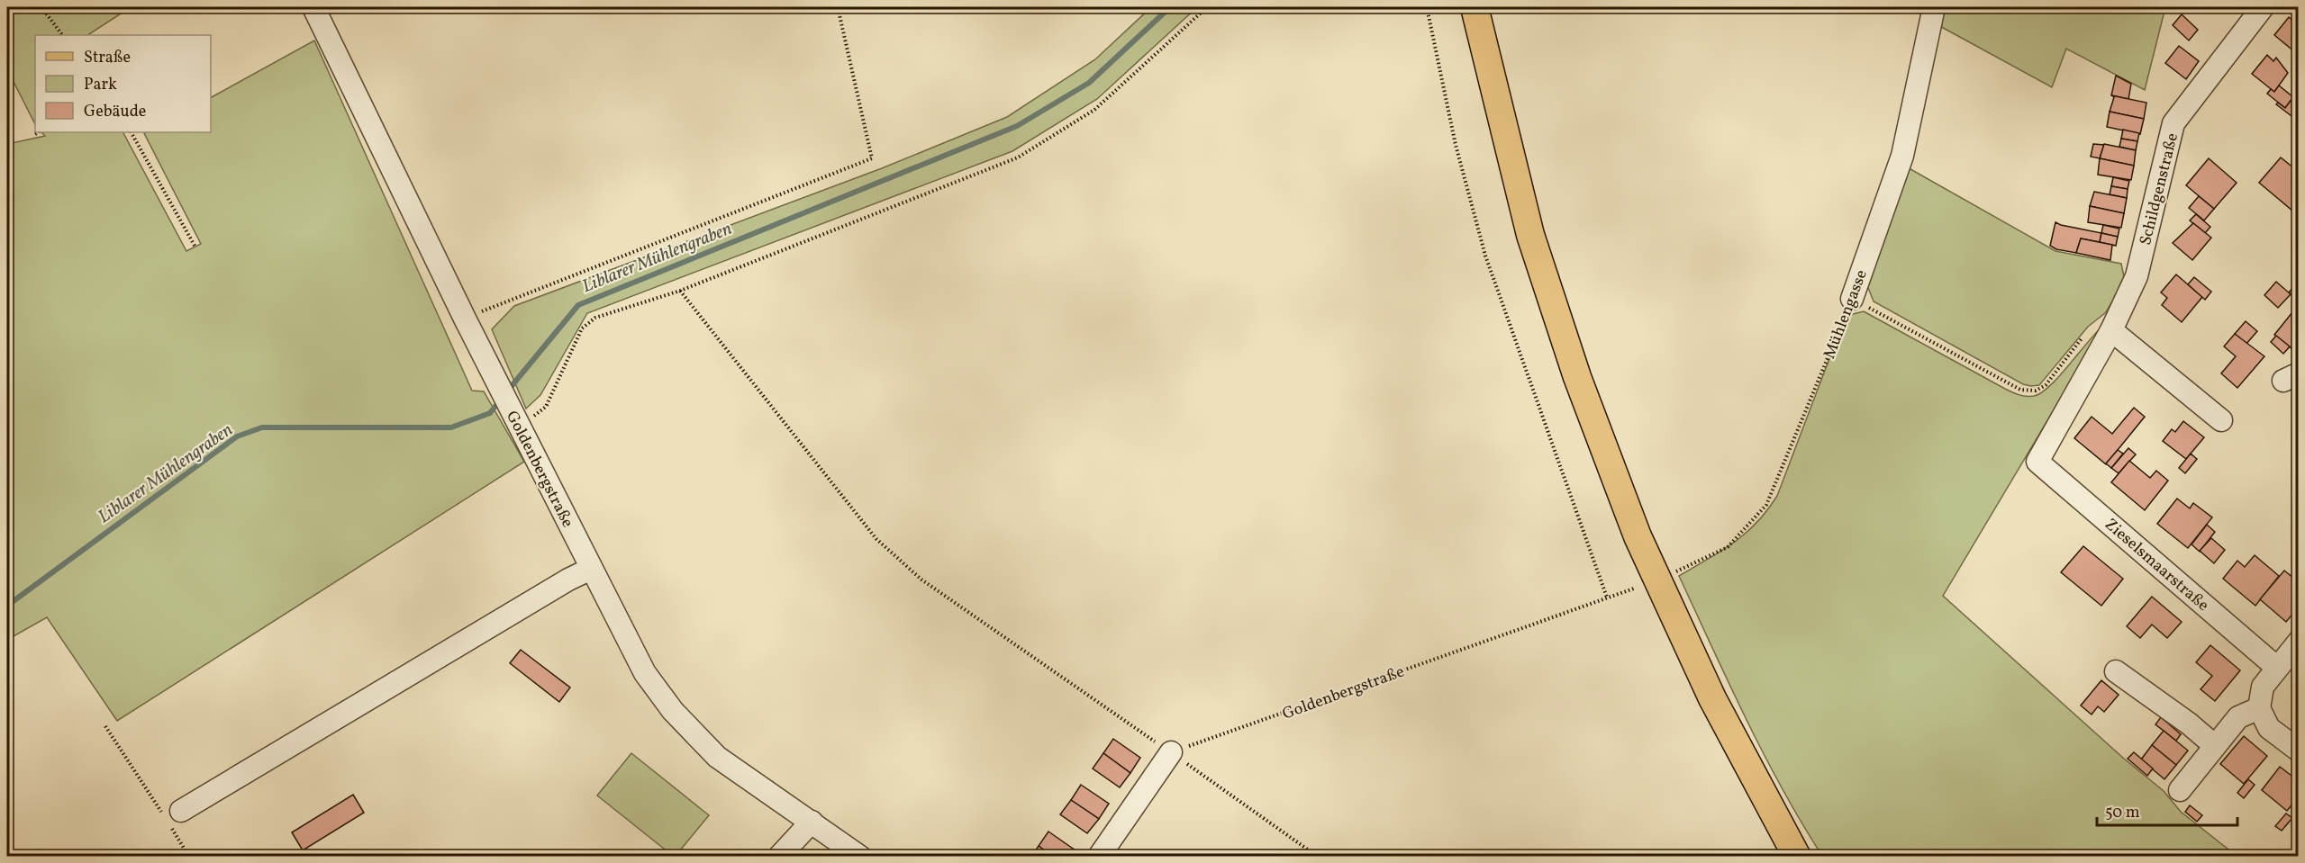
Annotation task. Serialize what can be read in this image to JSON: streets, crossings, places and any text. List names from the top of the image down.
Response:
{
  "streets": {
    "street": [
      "Schildgenstraße",
      "Mühlengasse",
      "Goldenbergstraße",
      "Zieselsmaarstraße"
    ]
  },
  "crossings": [
    ["Schildgenstraße", "Zieselsmaarstraße"]
  ],
  "water": ["Liblarer Mühlengraben"],
  "legend": ["Straße", "Park", "Gebäude"],
  "scale_bar": "50 m"
}
